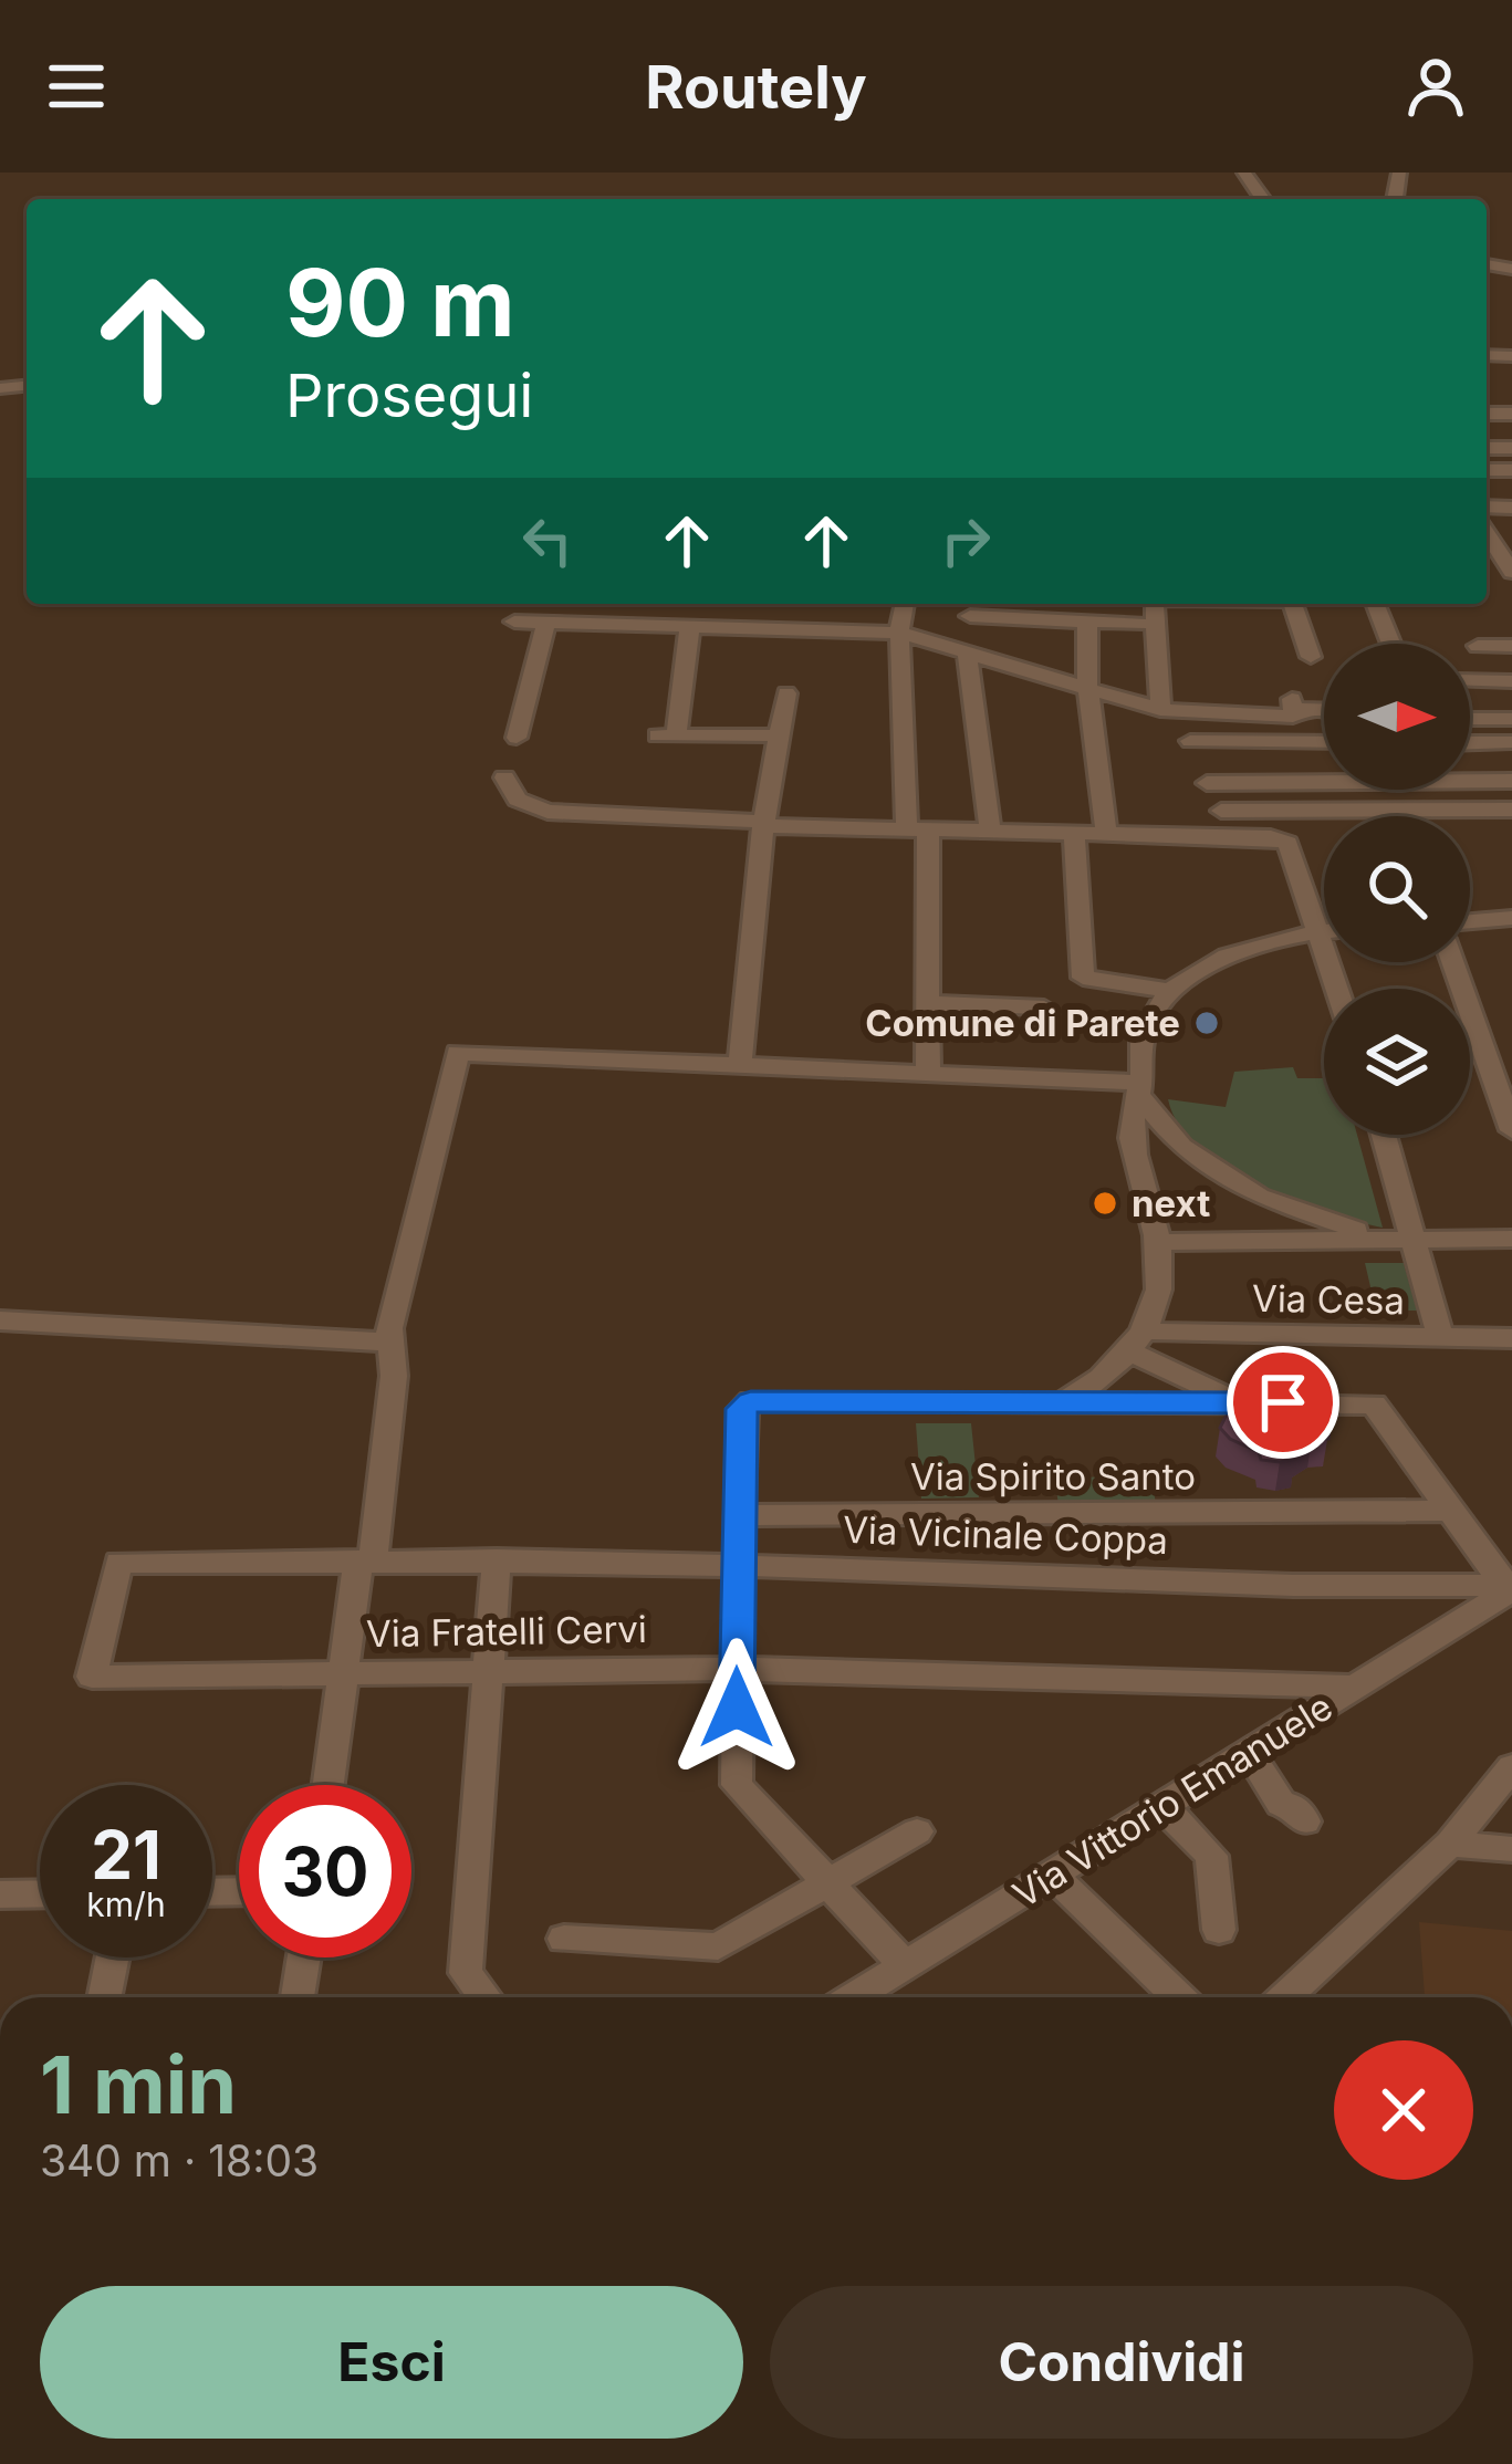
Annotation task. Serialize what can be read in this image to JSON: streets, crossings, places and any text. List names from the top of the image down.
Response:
{
  "streets": {
    "street": [
      "Via Cesa",
      "Via Spirito Santo",
      "Via Vicinale Coppa",
      "Via Fratelli Cervi",
      "Via Vittorio Emanuele"
    ]
  },
  "crossings": [
    ["Via Vicinale Coppa", "Via Fratelli Cervi"],
    ["Via Vicinale Coppa", "Via Vittorio Emanuele"],
    ["Via Fratelli Cervi", "Via Vittorio Emanuele"]
  ],
  "places": ["Comune di Parete", "next"],
  "north": "right",
  "page": {
    "header": "Routely",
    "turn": ["90 m", "Prosegui"],
    "speed": "21 km/h",
    "limit": "30",
    "heading": ["1 min", "340 m · 18:03"],
    "buttons": ["Esci", "Condividi"]
  }
}
